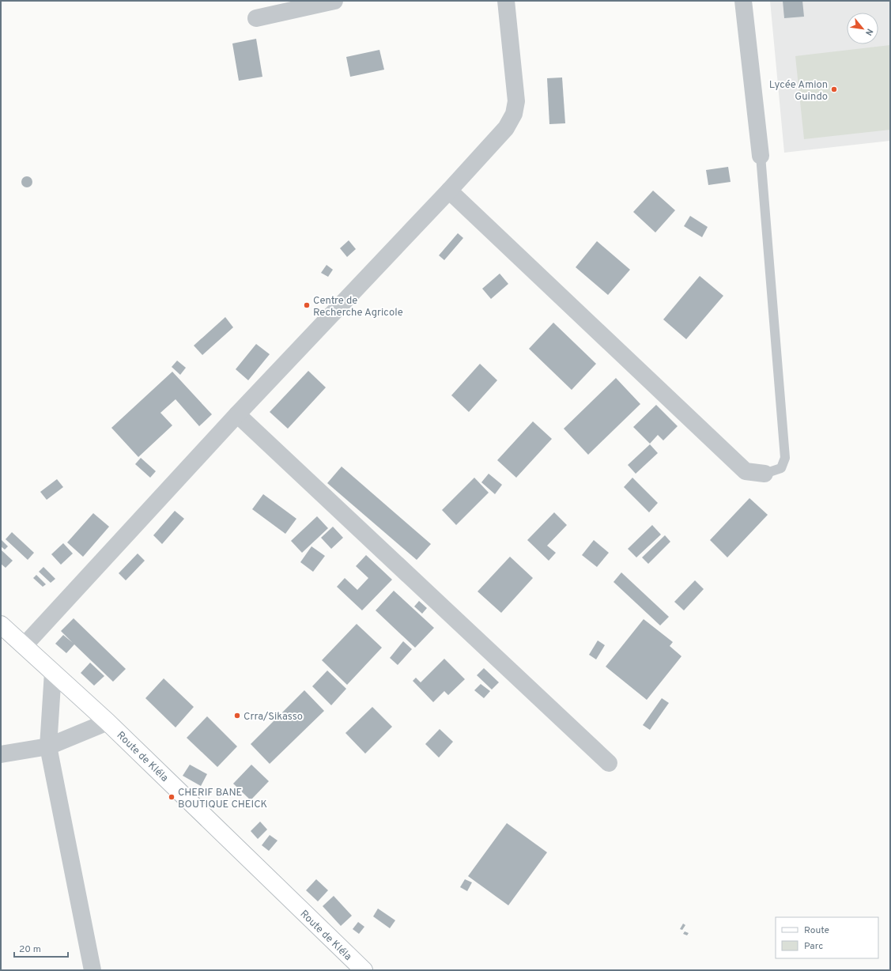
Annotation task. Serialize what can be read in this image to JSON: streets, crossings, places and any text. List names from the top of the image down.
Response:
{
  "streets": {
    "main road": ["Route de Kléla"]
  },
  "places": [
    "Lycée Amion Guindo",
    "Centre de Recherche Agricole",
    "Crra/Sikasso",
    "CHERIF BANE BOUTIQUE CHEICK"
  ],
  "legend": ["Route", "Parc"],
  "scale_bar": "20 m",
  "north": "bottom right"
}
